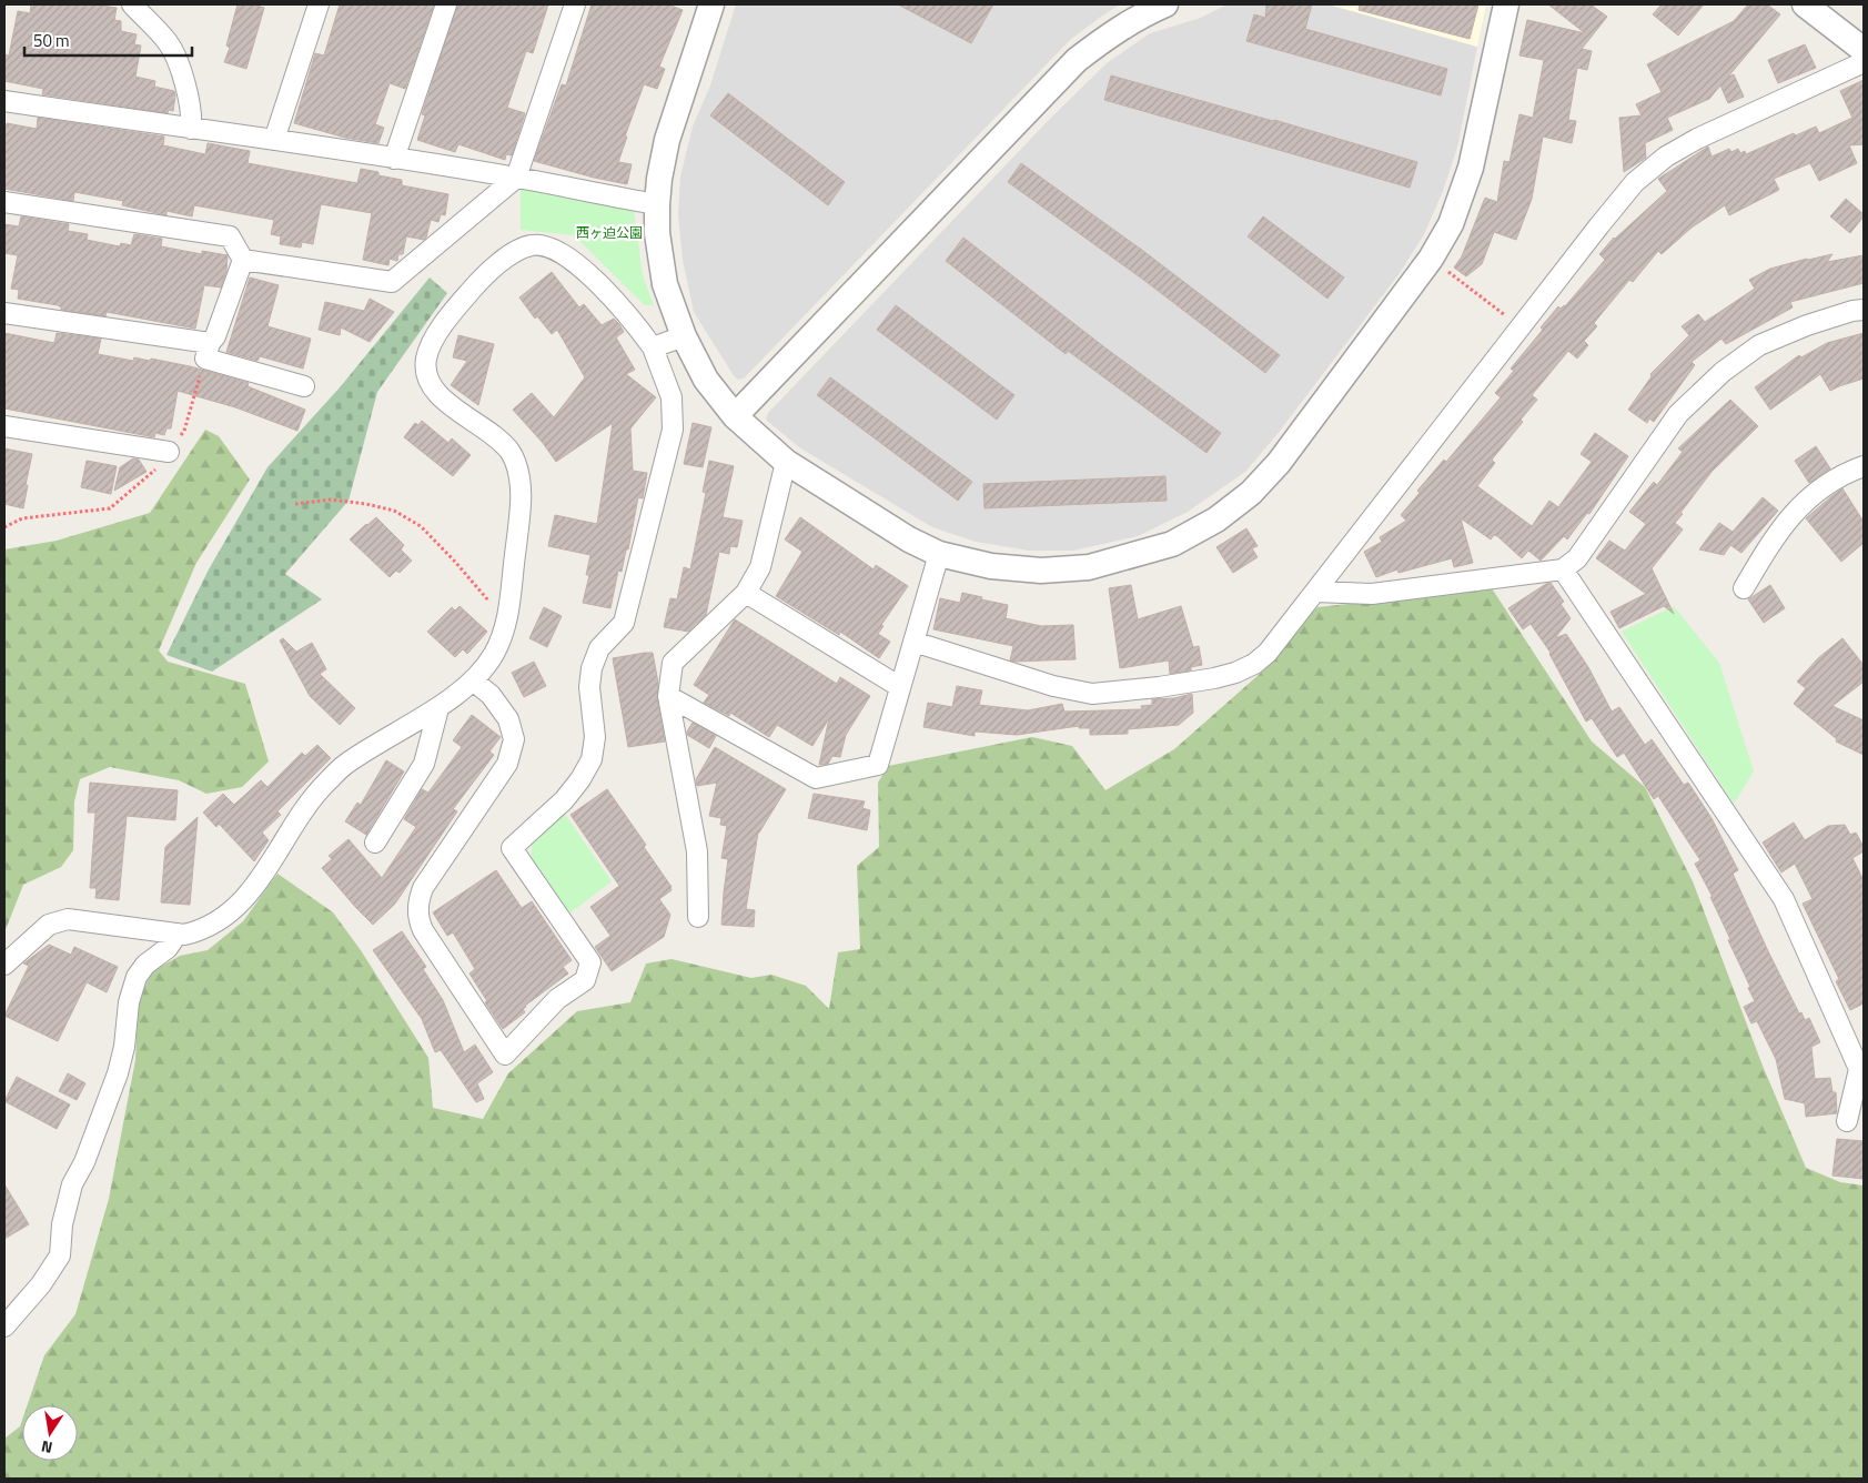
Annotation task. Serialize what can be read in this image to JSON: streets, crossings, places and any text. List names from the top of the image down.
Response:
{
  "parks": ["西ヶ迫公園"],
  "scale_bar": "50 m",
  "north": "bottom"
}
